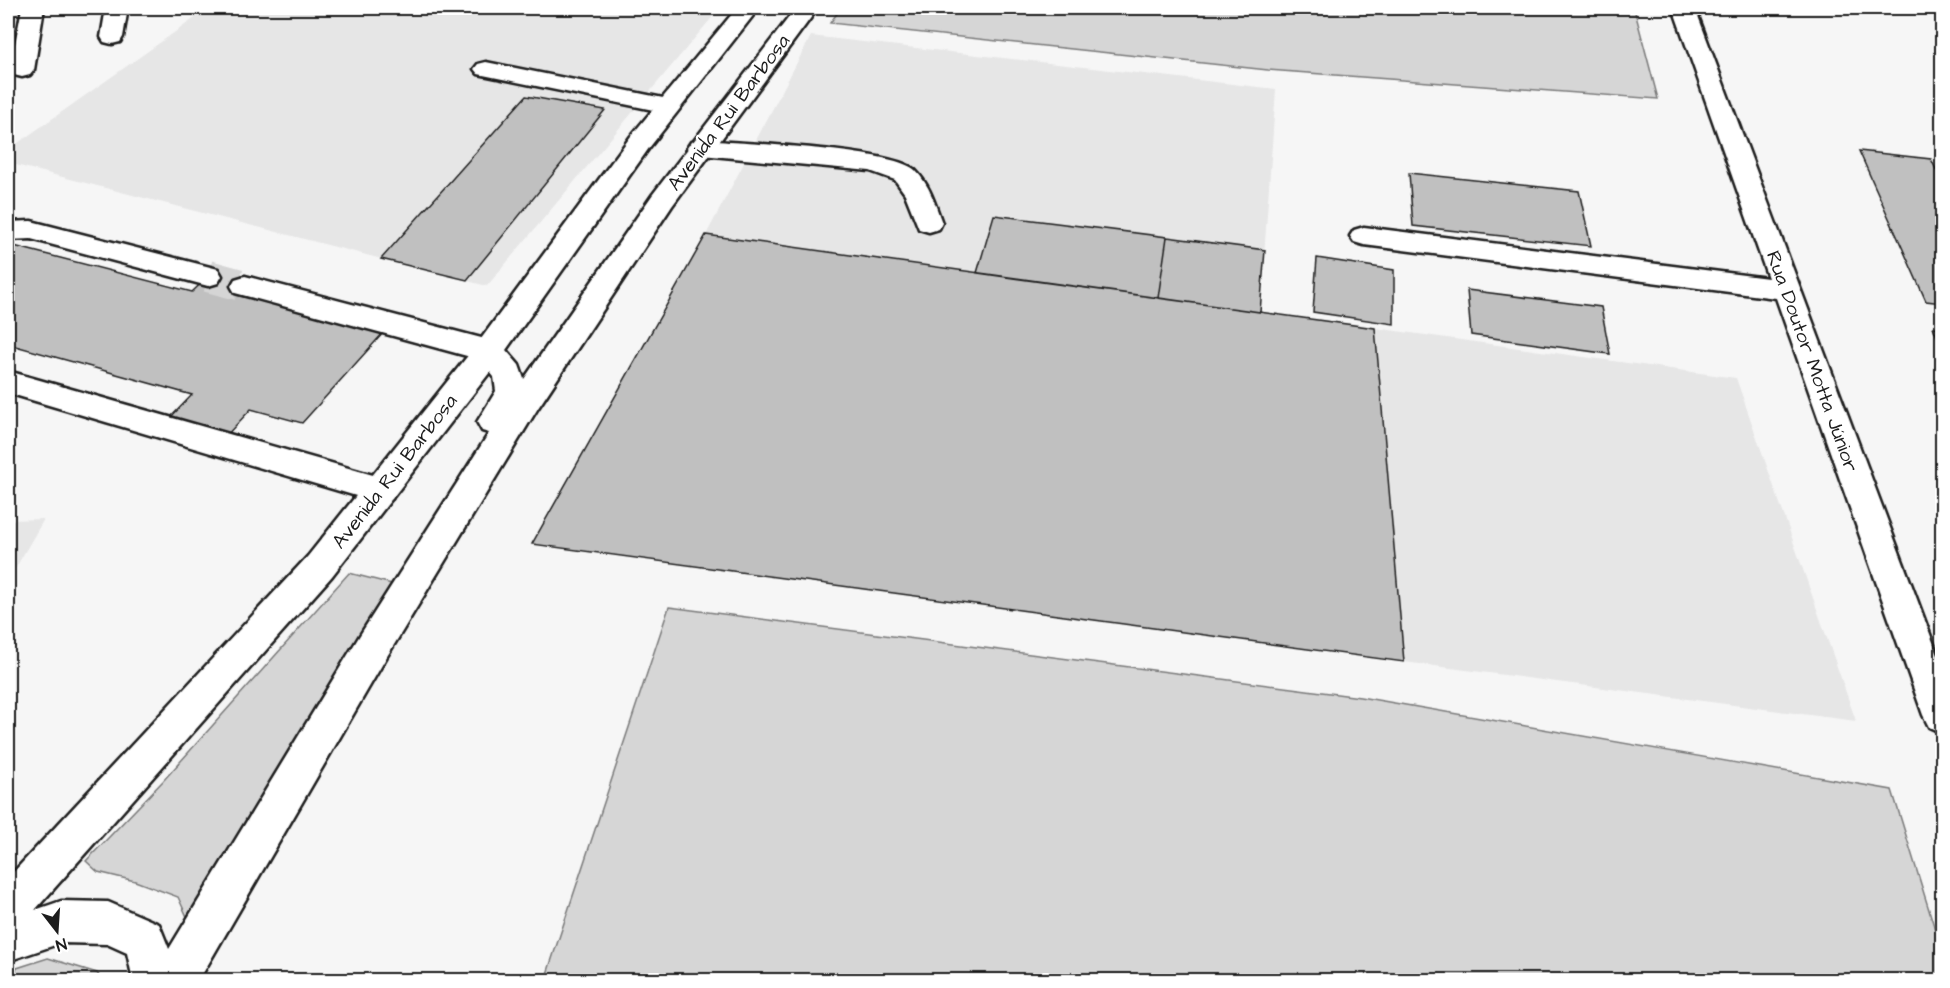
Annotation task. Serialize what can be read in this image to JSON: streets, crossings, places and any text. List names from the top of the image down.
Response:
{
  "streets": {
    "main road": ["Avenida Rui Barbosa", "Rua Doutor Motta Júnior"]
  },
  "north": "bottom"
}
